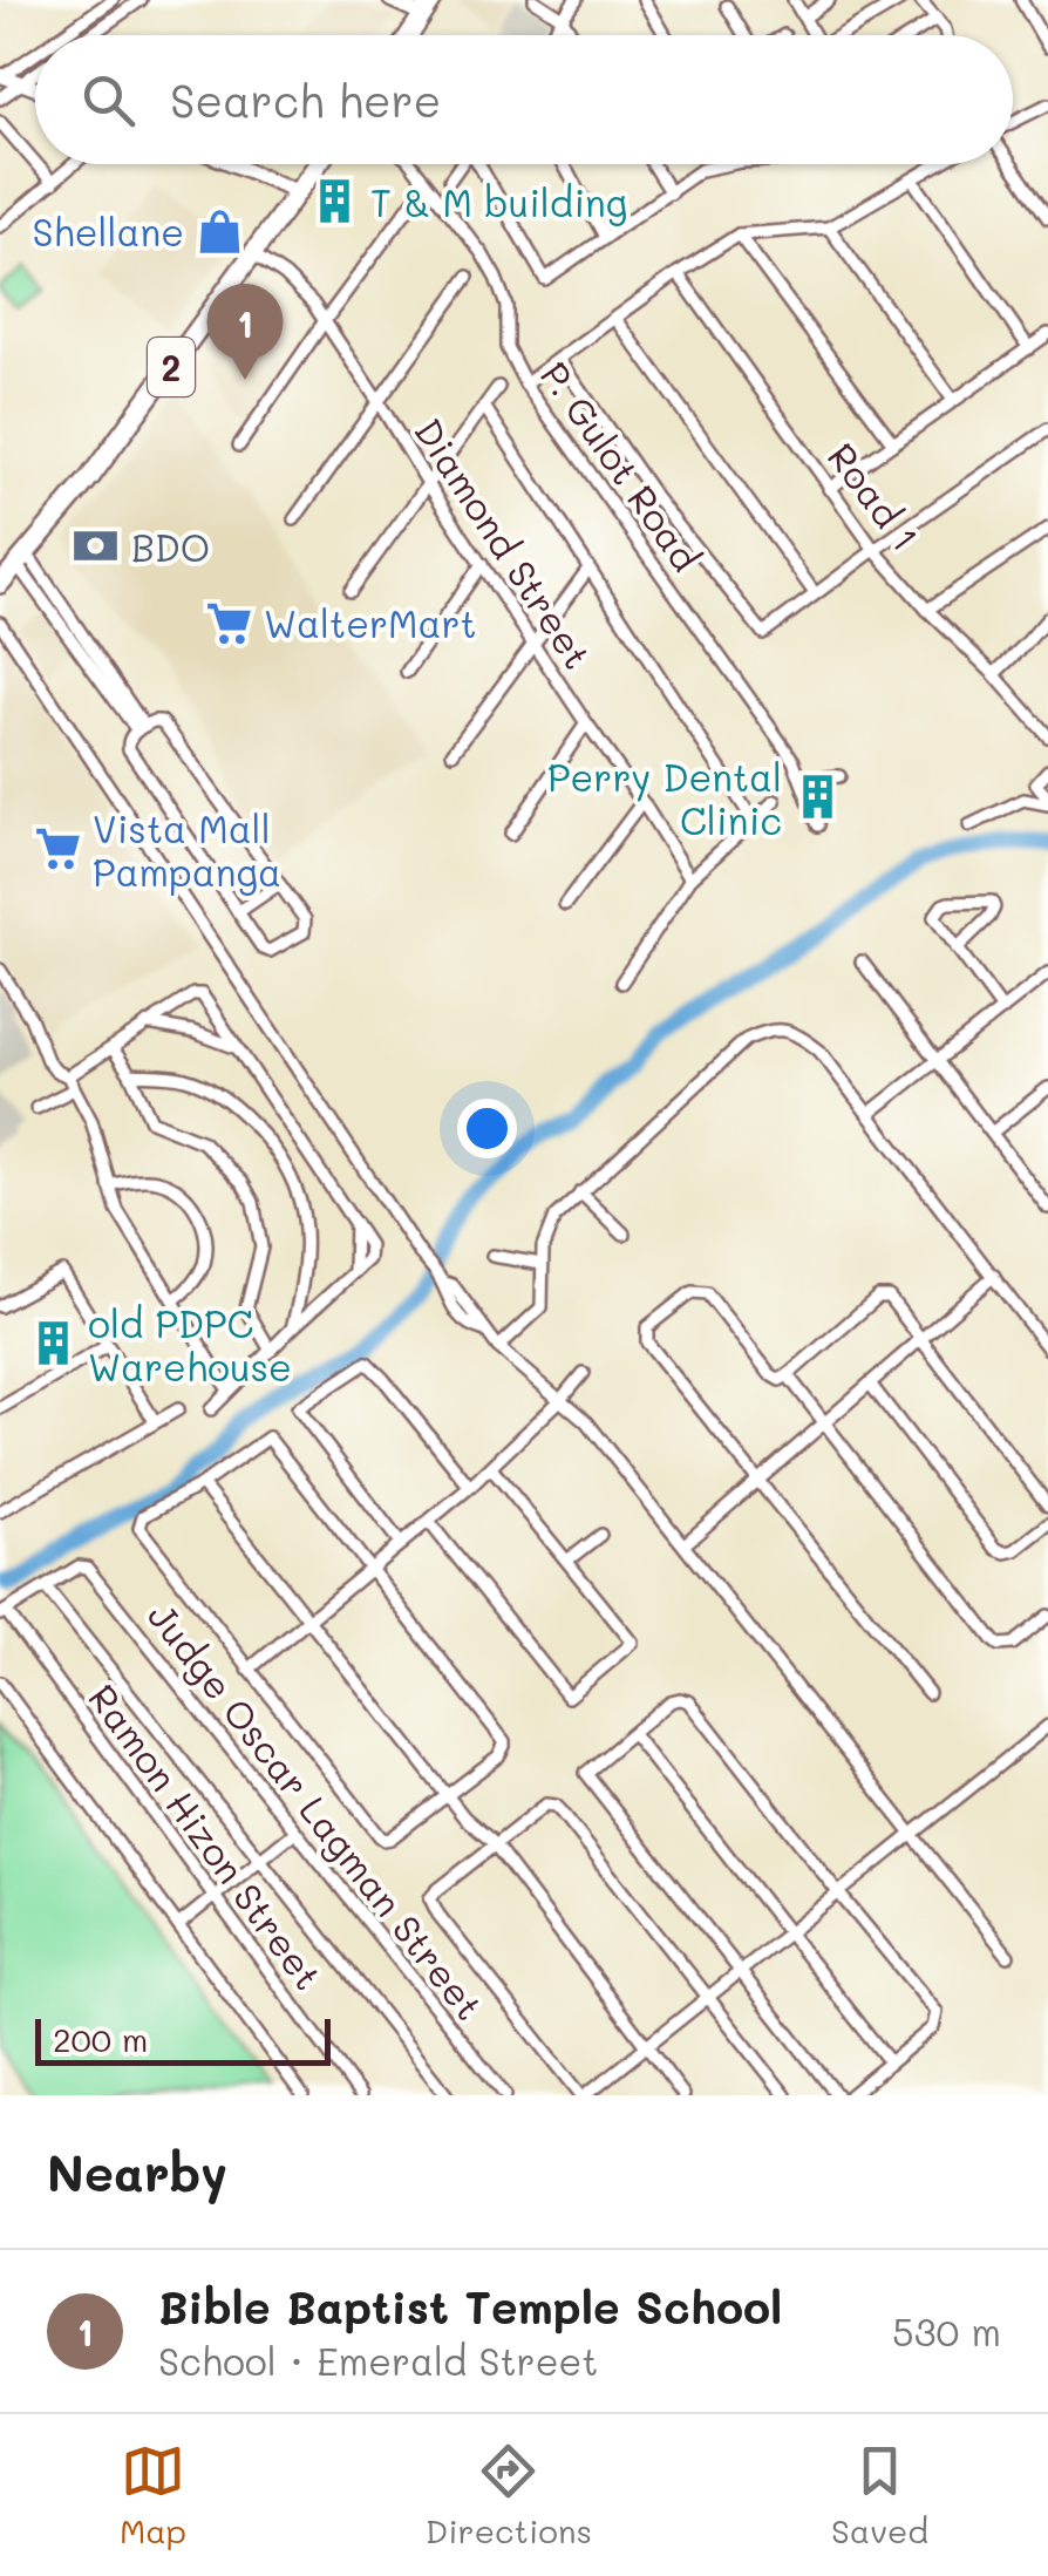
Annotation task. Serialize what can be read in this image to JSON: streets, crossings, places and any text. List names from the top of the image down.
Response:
{
  "streets": {
    "highway": ["2"],
    "street": [
      "P. Gulot Road",
      "Road 1",
      "Diamond Street",
      "Judge Oscar Lagman Street",
      "Ramon Hizon Street"
    ]
  },
  "crossings": [
    ["2", "Diamond Street"]
  ],
  "places": {
    "building": ["T & M building", "Perry Dental Clinic", "old PDPC Warehouse"],
    "shop": ["Shellane"],
    "bank": ["BDO"],
    "supermarket": ["WalterMart", "Vista Mall Pampanga"]
  },
  "scale_bar": "200 m",
  "page": {
    "search": "Search here",
    "pins": "1",
    "scale": "200 m",
    "heading": "Nearby",
    "list": [
      {
        "mark": "1",
        "name": "Bible Baptist Temple School",
        "note": "School · Emerald Street",
        "value": "530 m"
      }
    ],
    "nav": ["Map", "Directions", "Saved"]
  }
}
